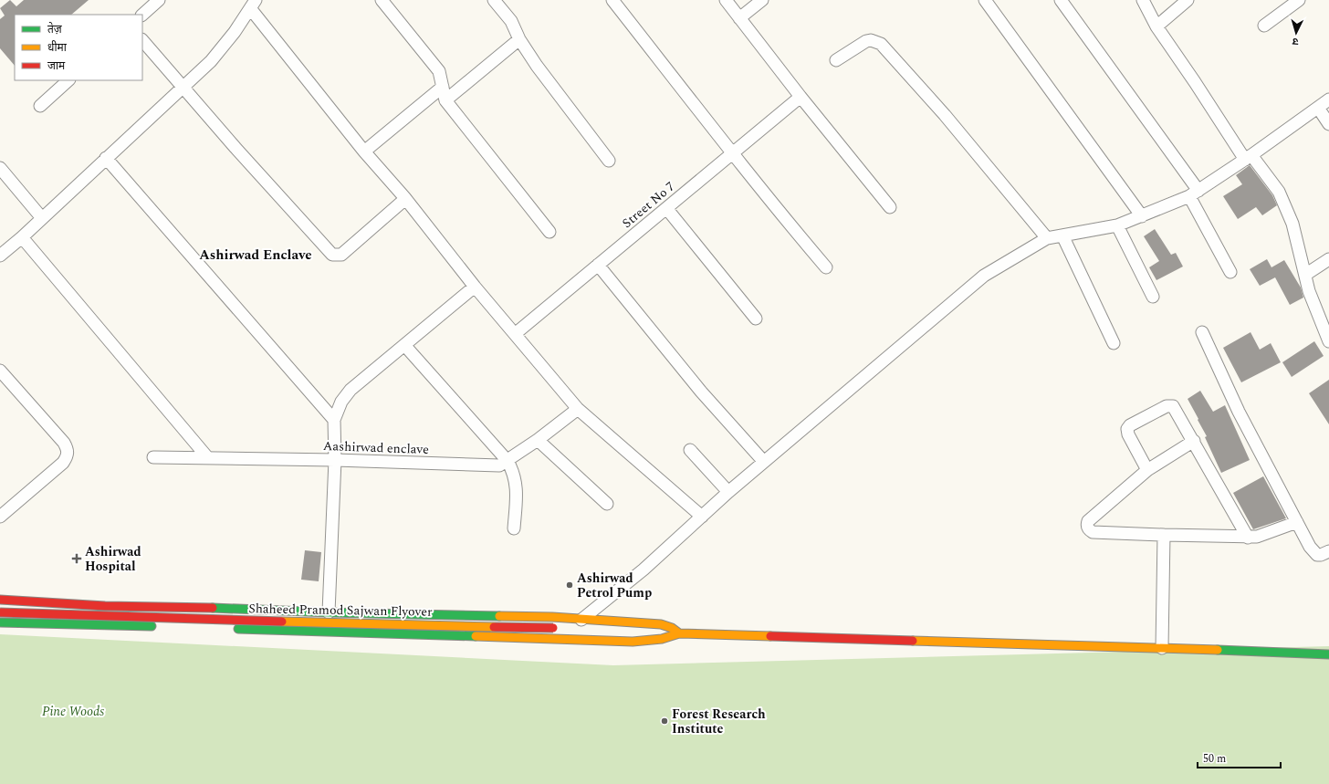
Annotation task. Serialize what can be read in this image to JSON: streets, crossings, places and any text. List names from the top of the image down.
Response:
{
  "streets": {
    "street": ["Street No 7", "Aashirwad enclave", "Shaheed Pramod Sajwan Flyover"]
  },
  "districts": ["Ashirwad Enclave"],
  "parks": ["Pine Woods"],
  "places": {
    "health": ["Ashirwad Hospital"],
    "other": ["Ashirwad Petrol Pump", "Forest Research Institute"]
  },
  "legend": ["तेज़", "धीमा", "जाम"],
  "scale_bar": "50 m",
  "north": "bottom"
}
